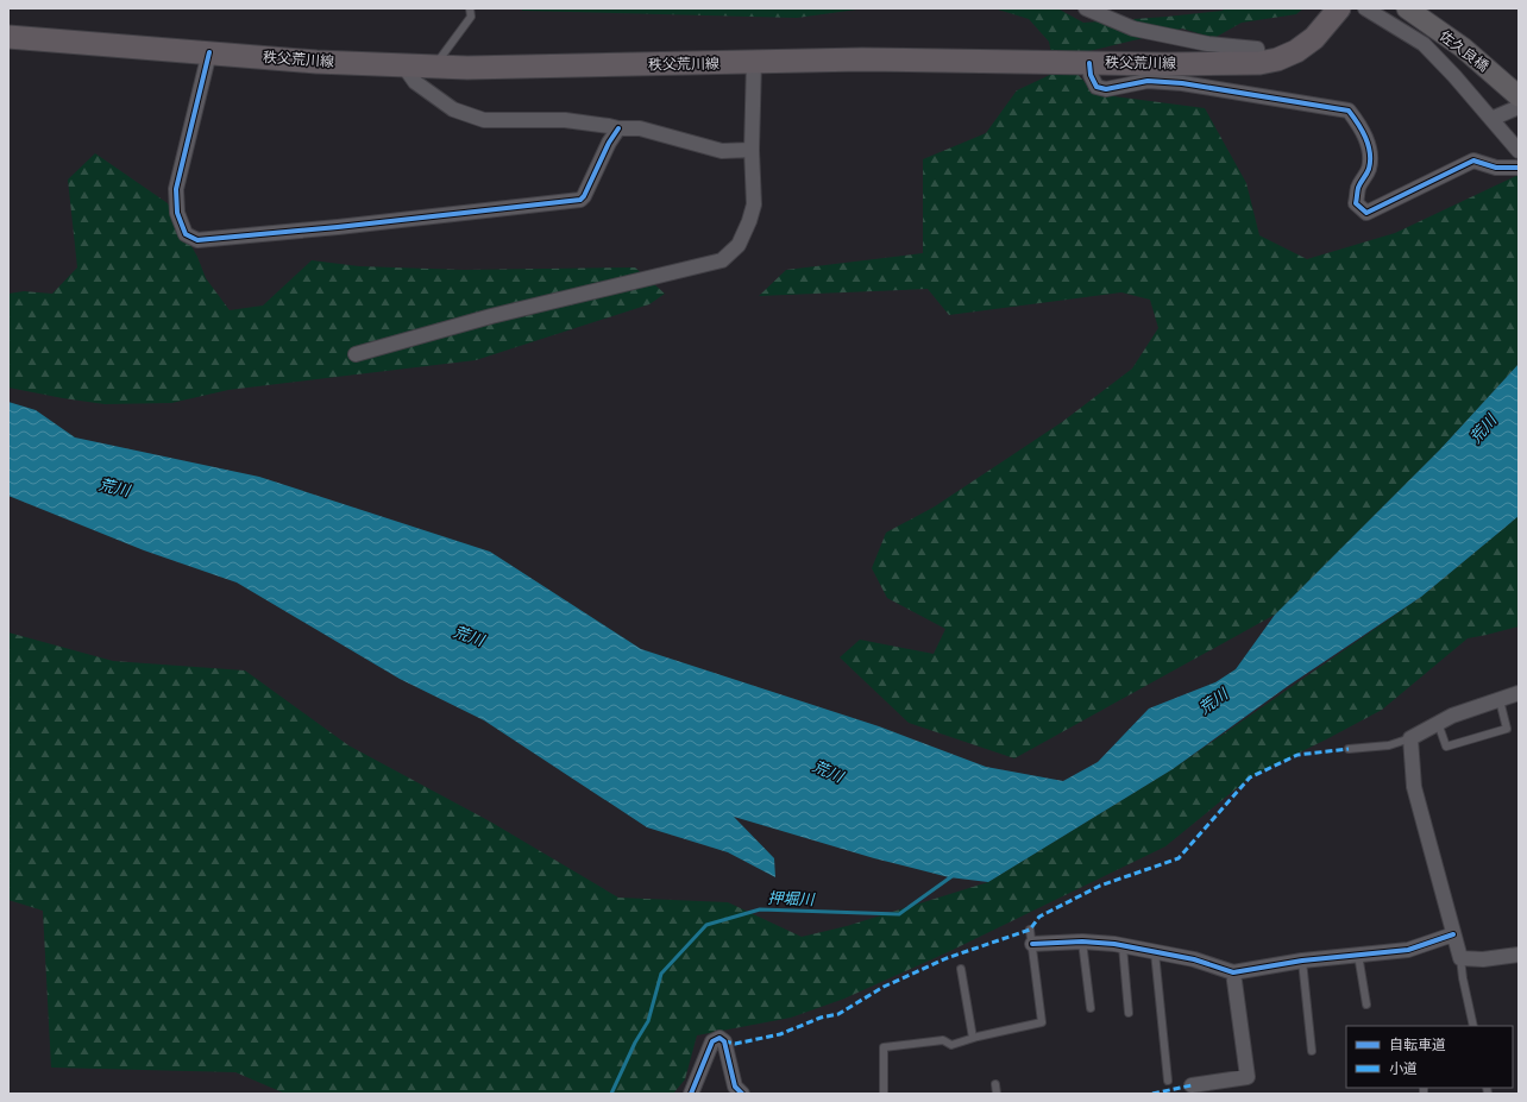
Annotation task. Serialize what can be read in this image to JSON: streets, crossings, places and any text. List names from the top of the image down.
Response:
{
  "streets": {
    "main road": ["秩父荒川線"],
    "street": ["佐久良橋"]
  },
  "water": ["荒川", "押堀川"],
  "legend": ["自転車道", "小道"]
}
